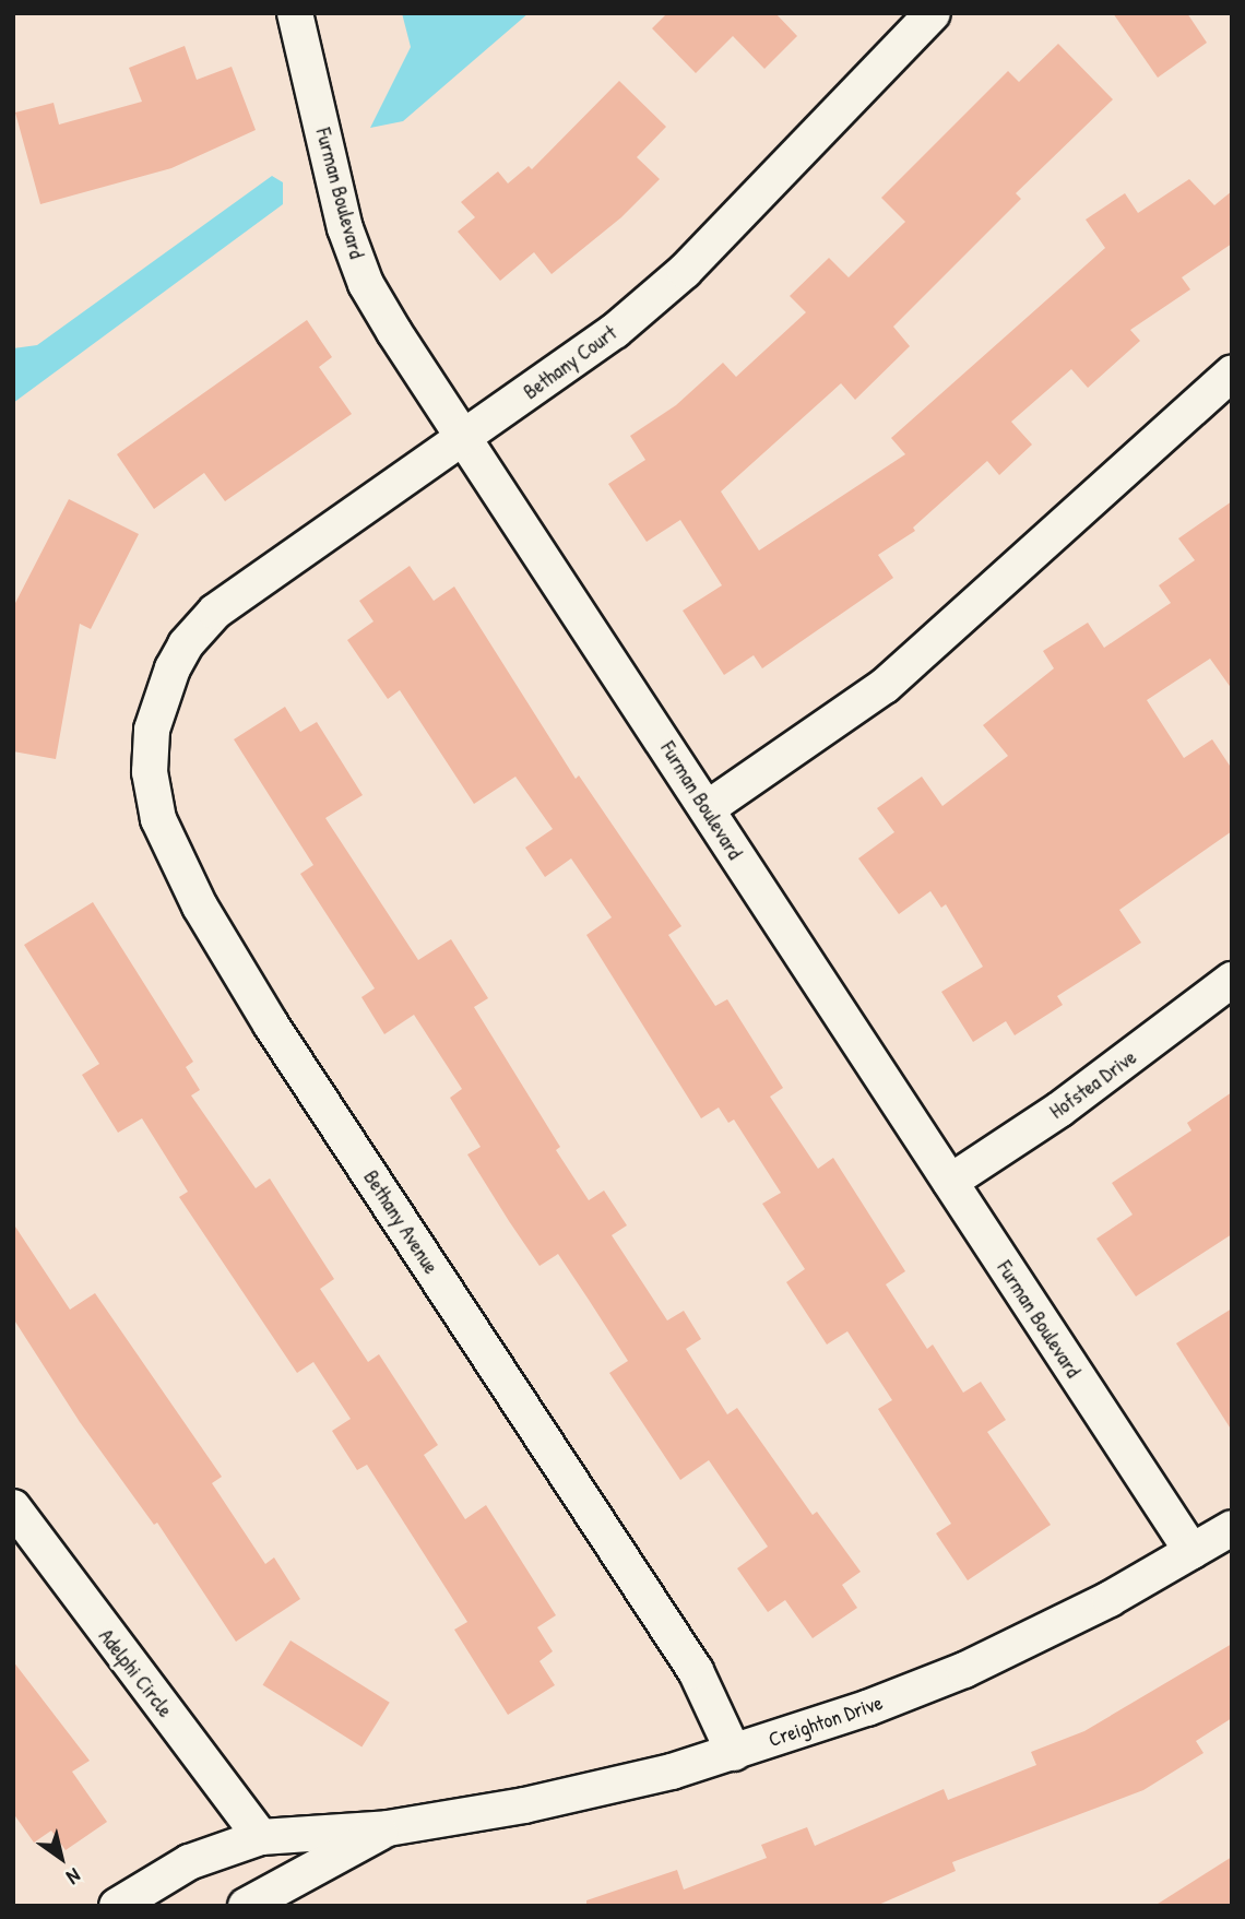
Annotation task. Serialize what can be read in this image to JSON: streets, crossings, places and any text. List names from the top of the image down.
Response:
{
  "streets": {
    "street": [
      "Furman Boulevard",
      "Bethany Court",
      "Hofstea Drive",
      "Bethany Avenue",
      "Adelphi Circle",
      "Creighton Drive"
    ]
  },
  "crossings": [
    ["Furman Boulevard", "Bethany Court"],
    ["Furman Boulevard", "Hofstea Drive"],
    ["Furman Boulevard", "Creighton Drive"],
    ["Bethany Court", "Bethany Avenue"],
    ["Bethany Avenue", "Creighton Drive"],
    ["Adelphi Circle", "Creighton Drive"]
  ],
  "north": "bottom right"
}
